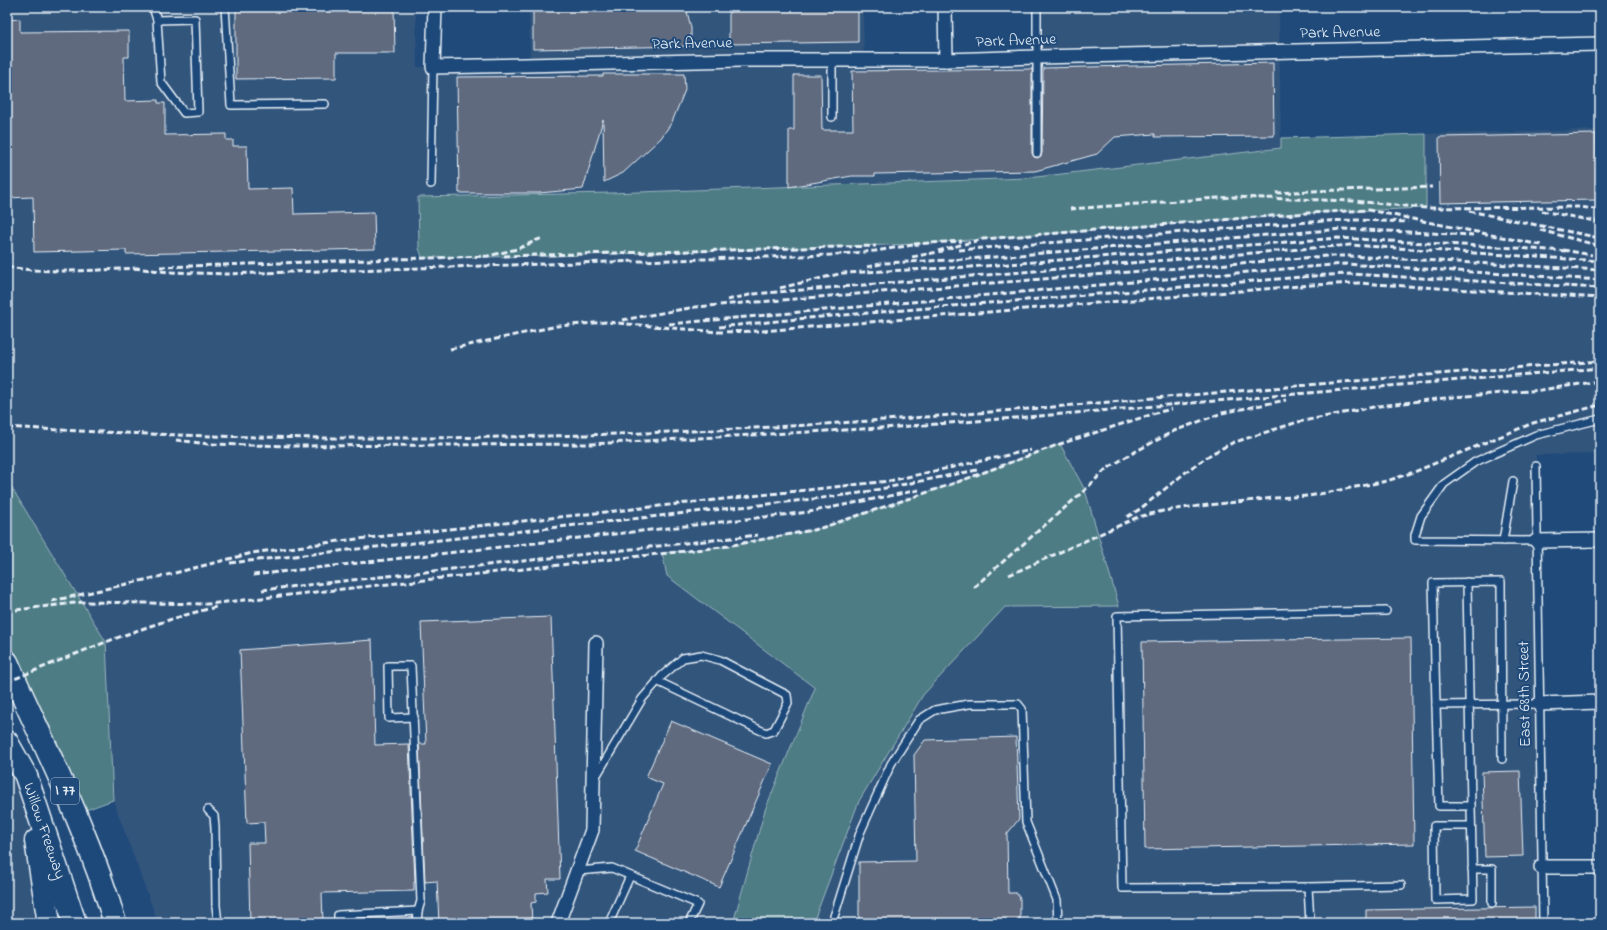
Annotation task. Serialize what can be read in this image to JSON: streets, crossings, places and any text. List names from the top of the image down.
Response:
{
  "streets": {
    "highway": ["I 77", "Willow Freeway"],
    "street": ["Park Avenue"],
    "lane": ["East 68th Street"]
  }
}
